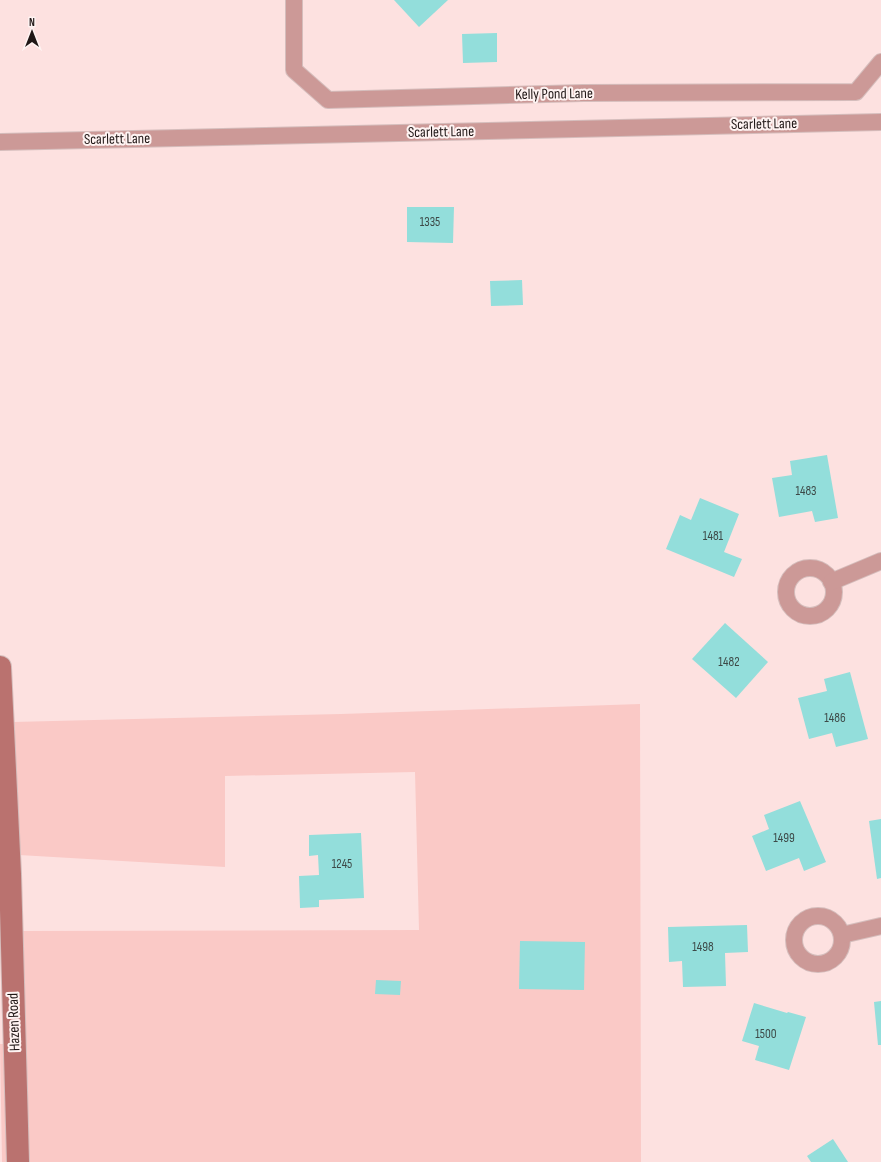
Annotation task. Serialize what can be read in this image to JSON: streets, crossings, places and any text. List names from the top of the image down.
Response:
{
  "streets": {
    "street": ["Kelly Pond Lane", "Scarlett Lane", "Hazen Road"]
  },
  "house_numbers": [
    "1335",
    "1483",
    "1481",
    "1482",
    "1486",
    "1499",
    "1245",
    "1498",
    "1500"
  ],
  "north": "top"
}
